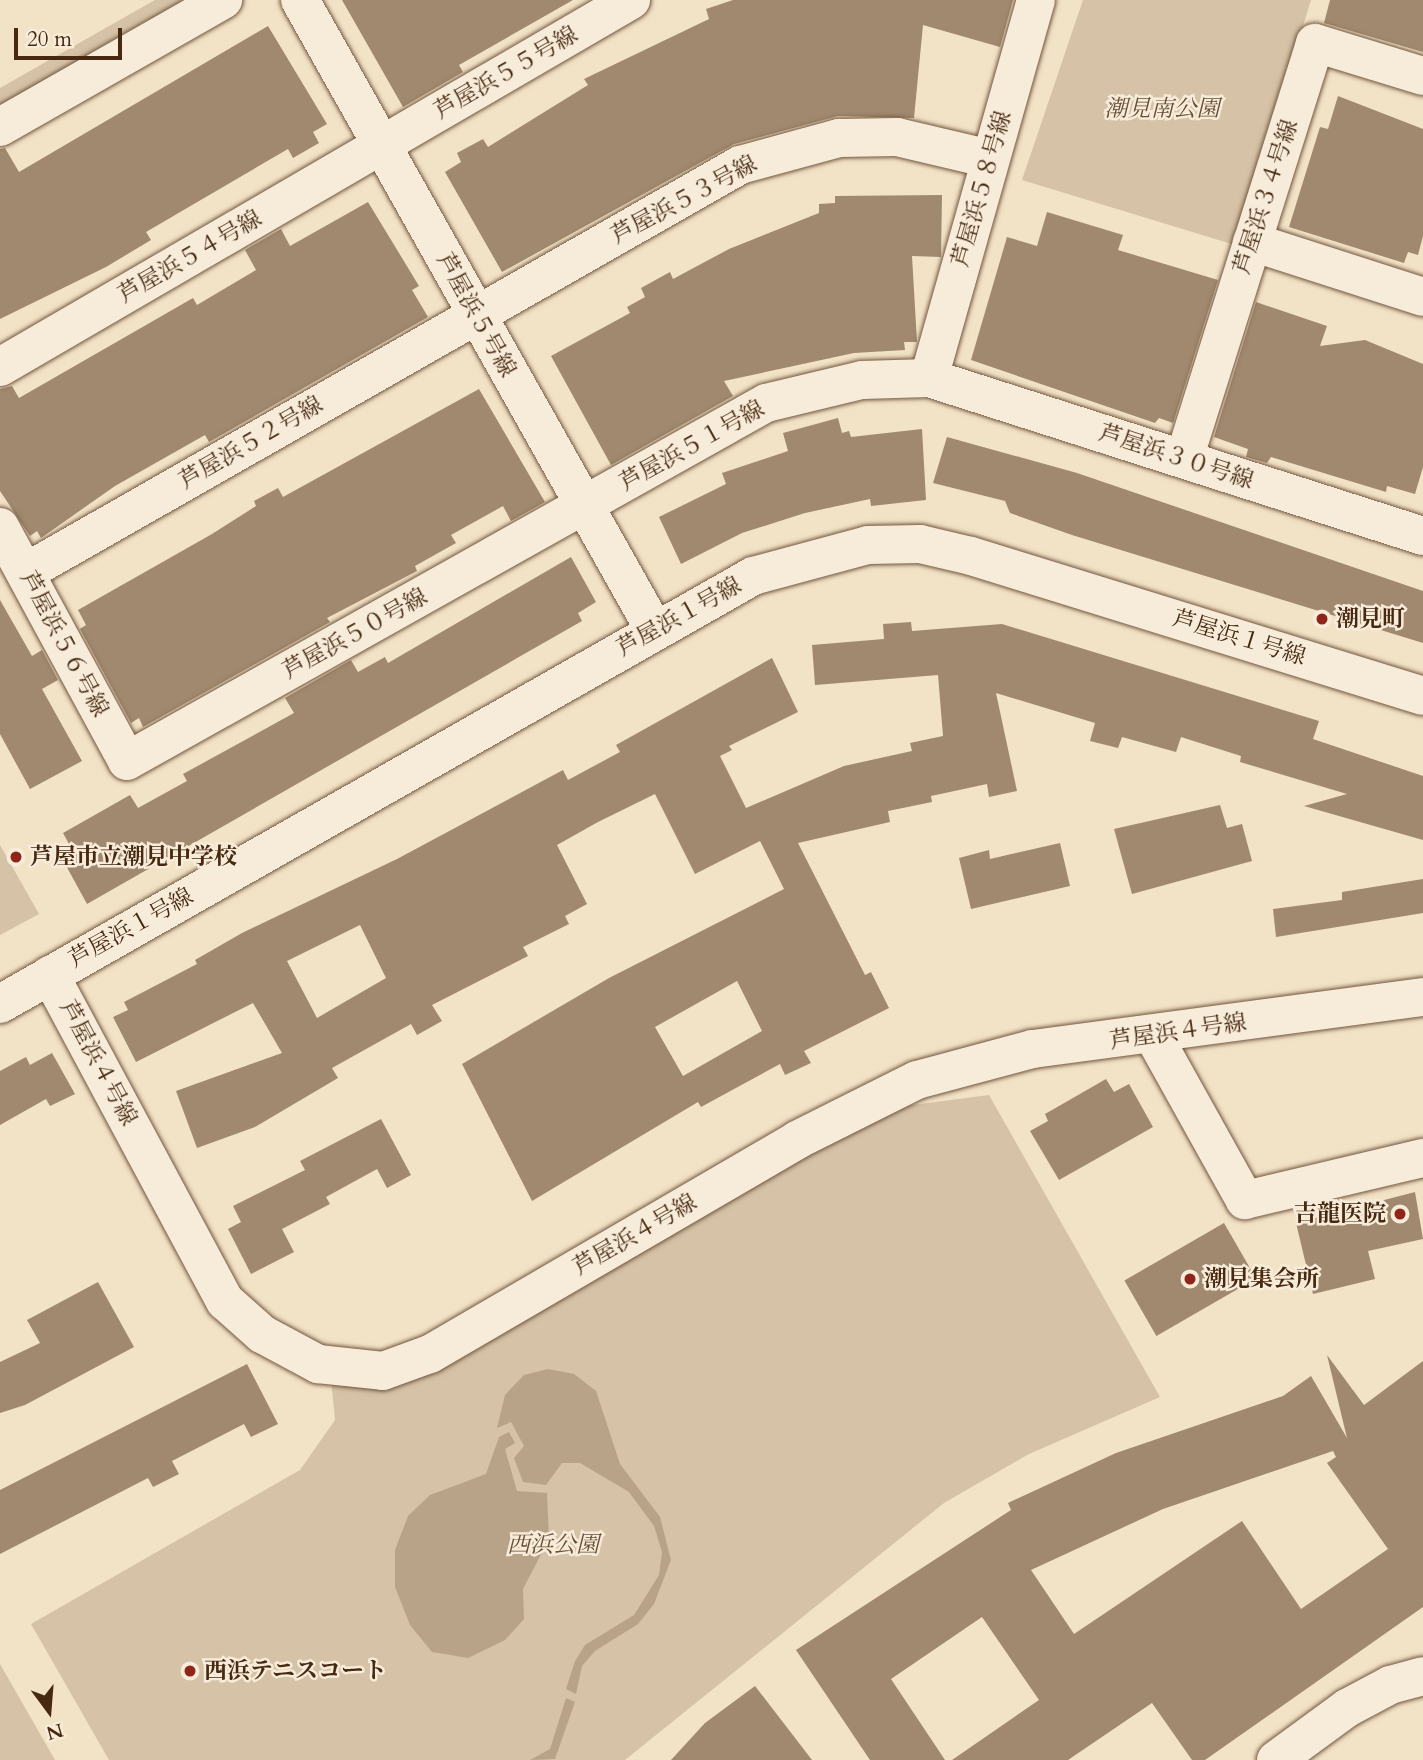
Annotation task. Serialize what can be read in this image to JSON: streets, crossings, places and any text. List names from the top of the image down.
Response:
{
  "streets": {
    "street": [
      "芦屋浜５５号線",
      "芦屋浜５８号線",
      "芦屋浜３４号線",
      "芦屋浜５３号線",
      "芦屋浜５４号線",
      "芦屋浜５号線",
      "芦屋浜５２号線",
      "芦屋浜５１号線",
      "芦屋浜３０号線",
      "芦屋浜１号線",
      "芦屋浜５０号線",
      "芦屋浜５６号線",
      "芦屋浜４号線"
    ]
  },
  "crossings": [
    ["芦屋浜５５号線", "芦屋浜５４号線"],
    ["芦屋浜５５号線", "芦屋浜５号線"],
    ["芦屋浜５８号線", "芦屋浜５３号線"],
    ["芦屋浜５８号線", "芦屋浜５１号線"],
    ["芦屋浜５８号線", "芦屋浜３０号線"],
    ["芦屋浜３４号線", "芦屋浜３０号線"],
    ["芦屋浜５３号線", "芦屋浜５号線"],
    ["芦屋浜５３号線", "芦屋浜５２号線"],
    ["芦屋浜５４号線", "芦屋浜５号線"],
    ["芦屋浜５号線", "芦屋浜５２号線"],
    ["芦屋浜５号線", "芦屋浜５１号線"],
    ["芦屋浜５号線", "芦屋浜１号線"],
    ["芦屋浜５号線", "芦屋浜５０号線"],
    ["芦屋浜５２号線", "芦屋浜５６号線"],
    ["芦屋浜５１号線", "芦屋浜３０号線"],
    ["芦屋浜５１号線", "芦屋浜５０号線"],
    ["芦屋浜１号線", "芦屋浜４号線"],
    ["芦屋浜５０号線", "芦屋浜５６号線"]
  ],
  "parks": ["潮見南公園", "西浜公園"],
  "places": [
    "潮見町",
    "芦屋市立潮見中学校",
    "吉龍医院",
    "潮見集会所",
    "西浜テニスコート"
  ],
  "scale_bar": "20 m",
  "north": "bottom"
}
